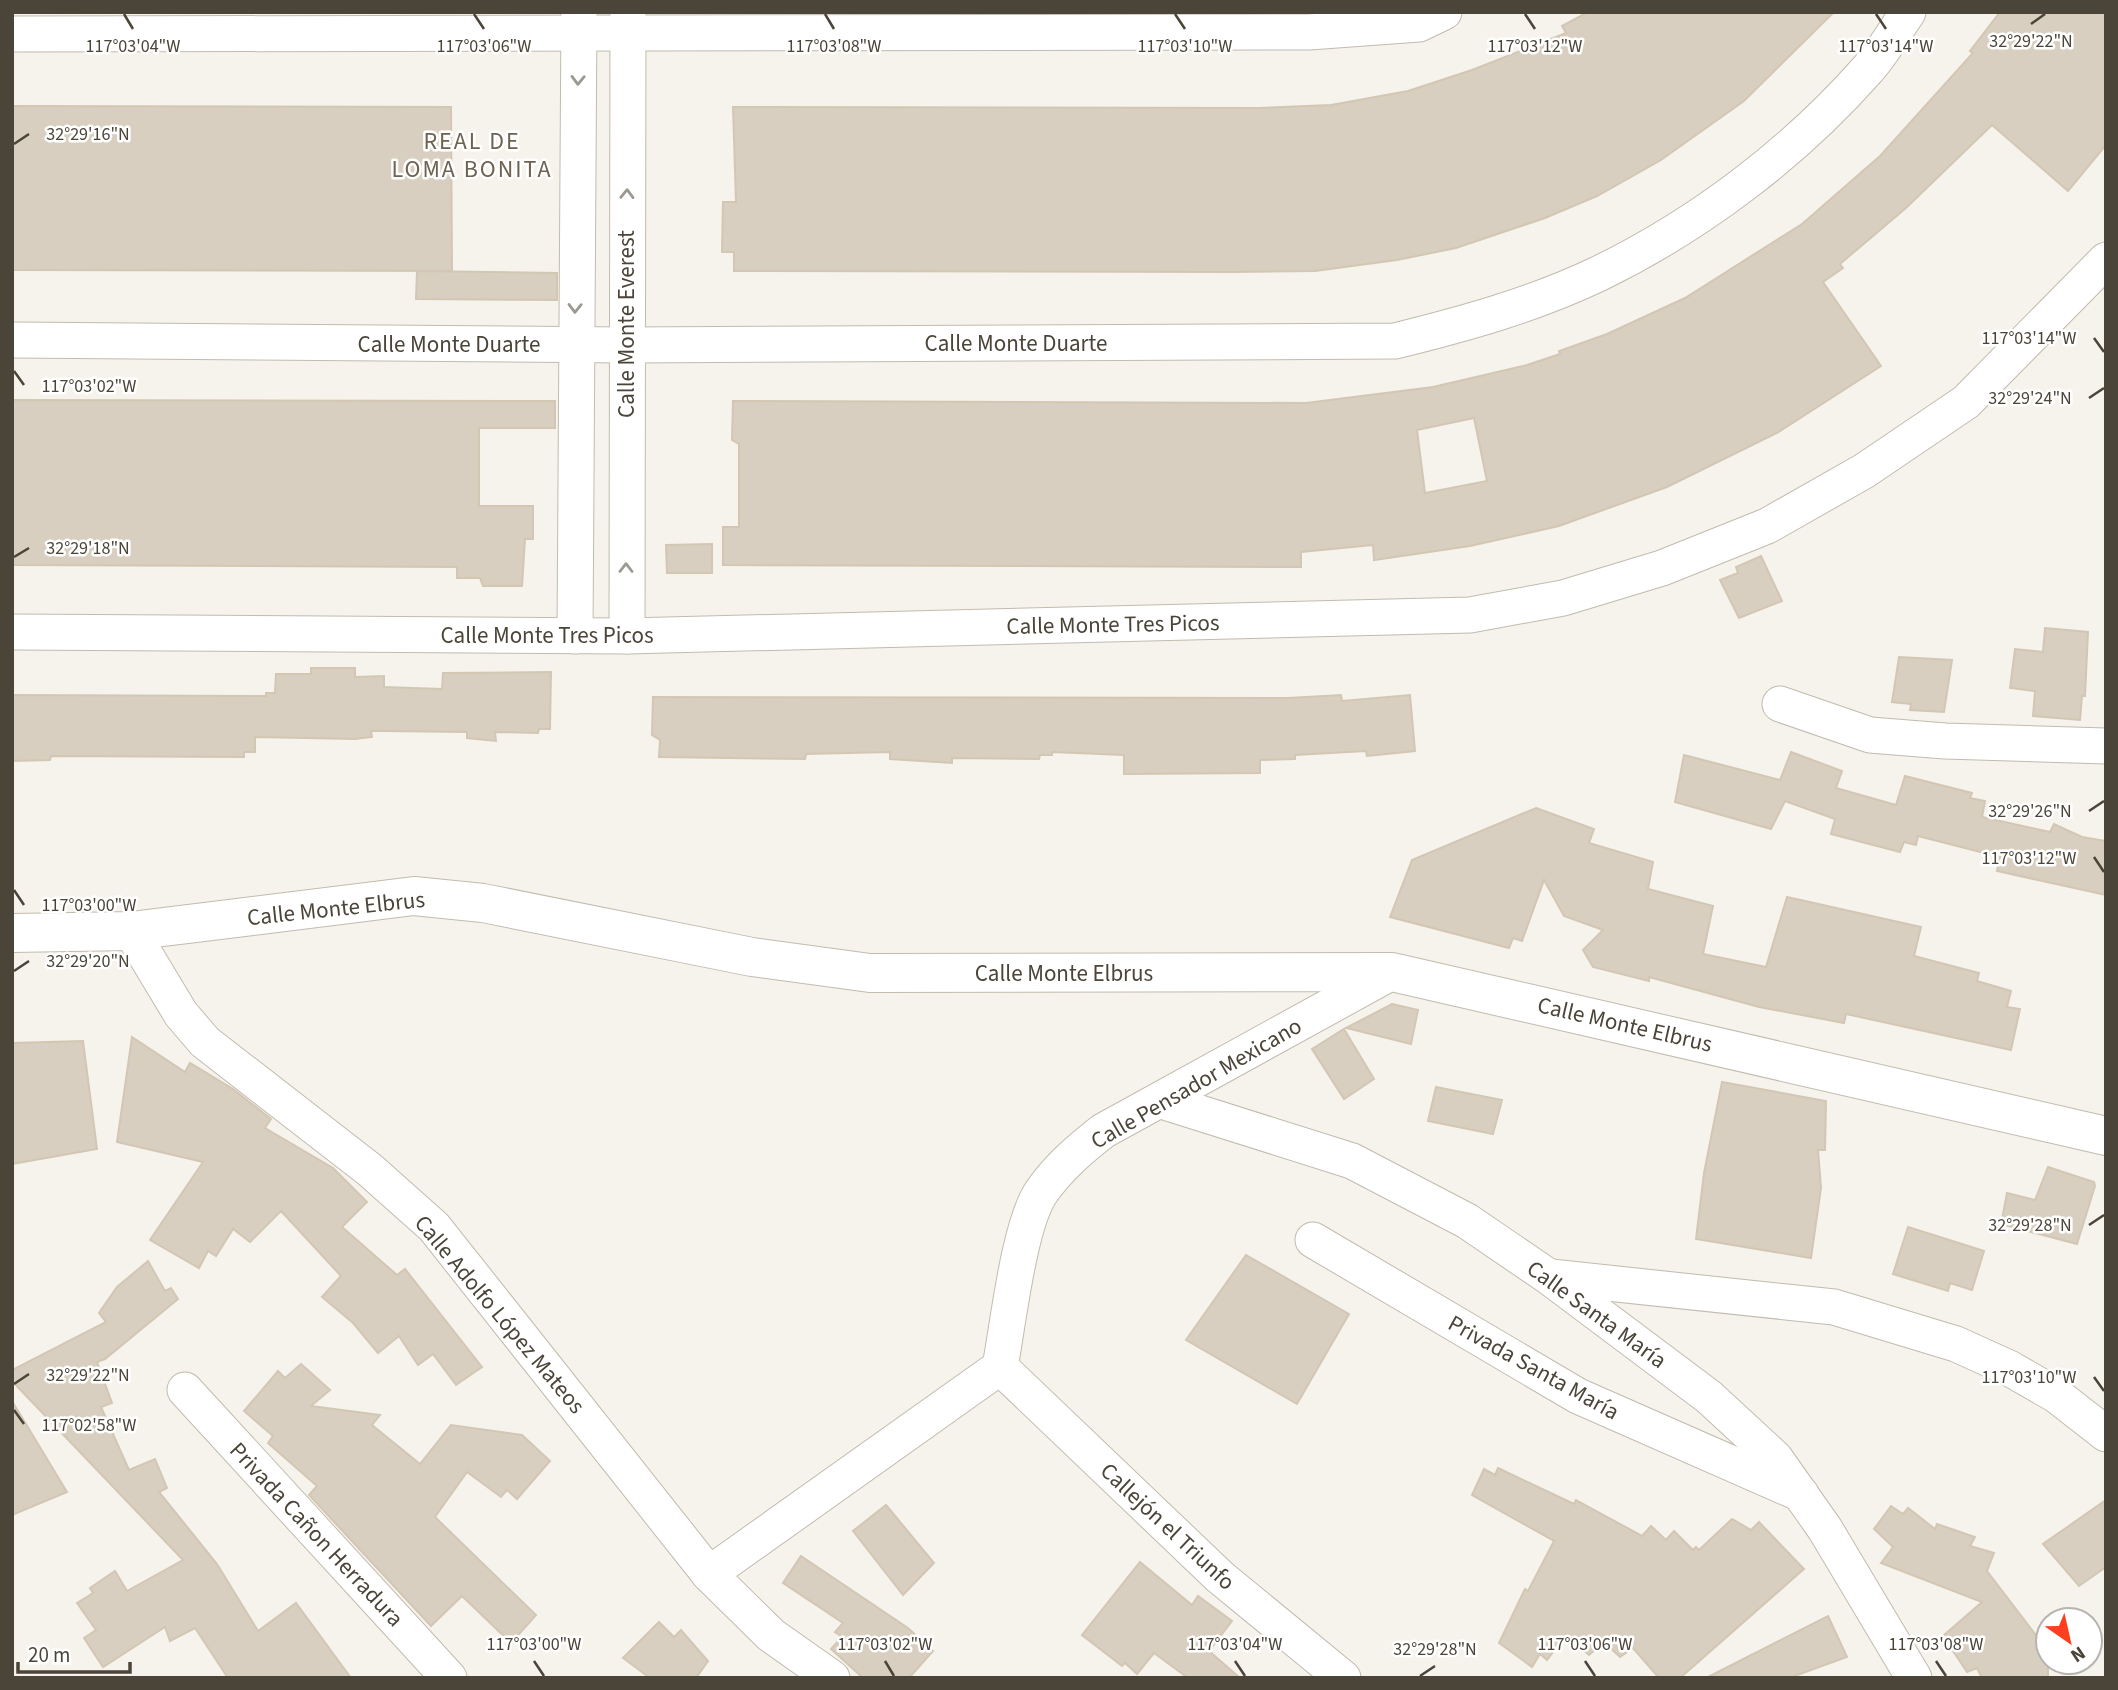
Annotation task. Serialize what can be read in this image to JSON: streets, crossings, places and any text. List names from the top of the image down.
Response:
{
  "streets": {
    "street": [
      "Calle Monte Everest",
      "Calle Monte Duarte",
      "Calle Monte Tres Picos",
      "Calle Monte Elbrus",
      "Calle Pensador Mexicano",
      "Calle Adolfo López Mateos",
      "Calle Santa María",
      "Privada Santa María",
      "Callejón el Triunfo",
      "Privada Cañon Herradura"
    ]
  },
  "crossings": [
    ["Calle Monte Everest", "Calle Monte Duarte"],
    ["Calle Monte Everest", "Calle Monte Tres Picos"],
    ["Calle Monte Elbrus", "Calle Pensador Mexicano"],
    ["Calle Monte Elbrus", "Calle Adolfo López Mateos"],
    ["Calle Pensador Mexicano", "Calle Santa María"],
    ["Calle Pensador Mexicano", "Callejón el Triunfo"],
    ["Calle Santa María", "Privada Santa María"]
  ],
  "districts": ["REAL DE LOMA BONITA"],
  "scale_bar": "20 m",
  "north": "bottom right",
  "coordinates": [
    "32°29'22\"N",
    "117°03'10\"W",
    "117°03'12\"W",
    "117°03'14\"W",
    "117°03'04\"W",
    "117°03'06\"W",
    "117°03'08\"W",
    "32°29'16\"N",
    "117°03'02\"W",
    "32°29'24\"N",
    "32°29'18\"N",
    "32°29'26\"N",
    "117°03'00\"W",
    "32°29'20\"N",
    "32°29'28\"N",
    "117°02'58\"W"
  ]
}
